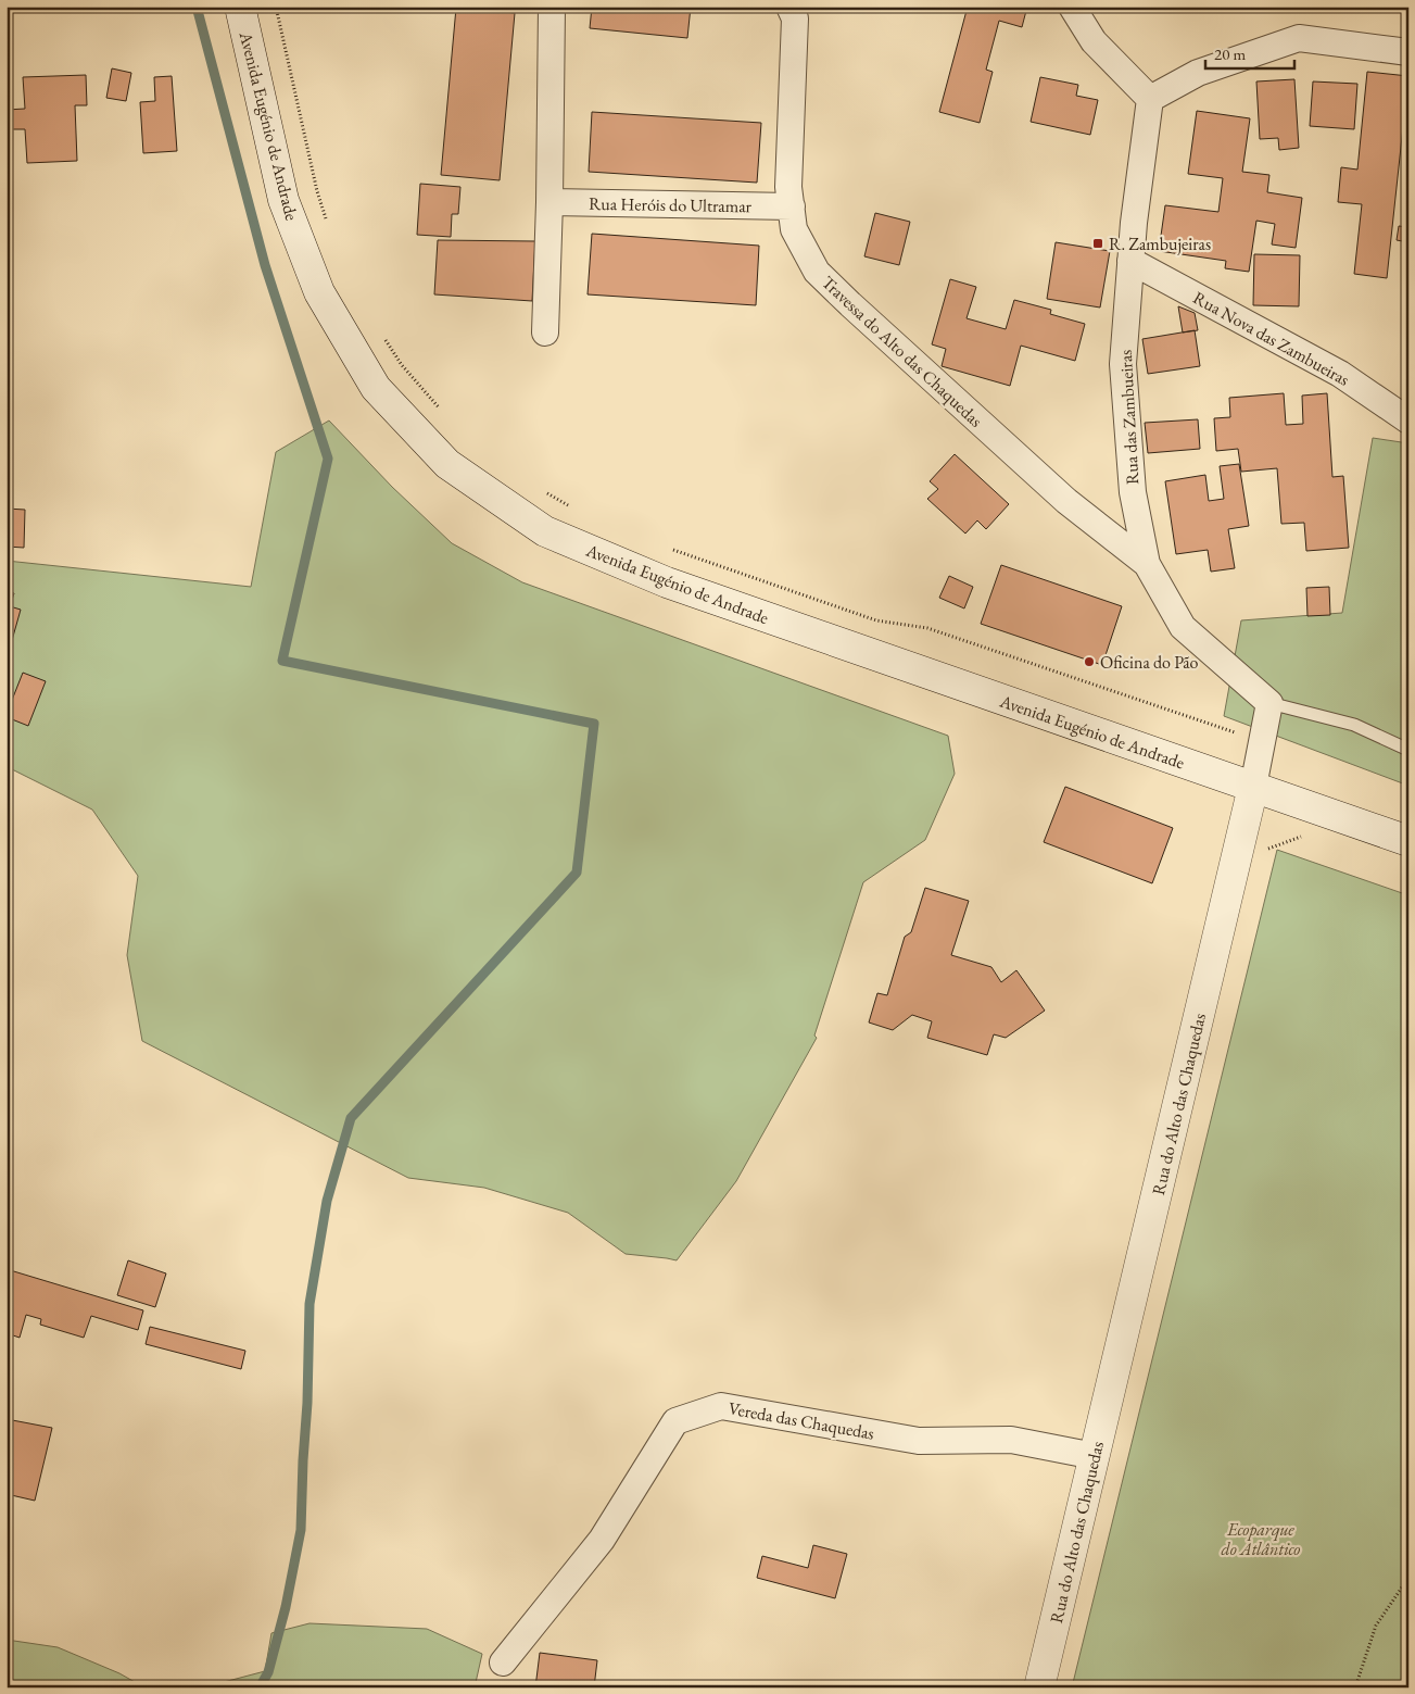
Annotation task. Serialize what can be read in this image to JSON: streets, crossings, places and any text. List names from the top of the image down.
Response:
{
  "streets": {
    "main road": ["Avenida Eugénio de Andrade", "Rua do Alto das Chaquedas"],
    "street": [
      "Rua Heróis do Ultramar",
      "Rua Nova das Zambueiras",
      "Travessa do Alto das Chaquedas",
      "Rua das Zambueiras",
      "Vereda das Chaquedas"
    ]
  },
  "crossings": [
    ["Avenida Eugénio de Andrade", "Rua do Alto das Chaquedas"],
    ["Rua Heróis do Ultramar", "Travessa do Alto das Chaquedas"],
    ["Rua Nova das Zambueiras", "Rua das Zambueiras"],
    ["Travessa do Alto das Chaquedas", "Rua das Zambueiras"],
    ["Rua do Alto das Chaquedas", "Vereda das Chaquedas"]
  ],
  "parks": ["Ecoparque do Atlântico"],
  "places": {
    "transit": ["R. Zambujeiras"],
    "other": ["Oficina do Pão"]
  },
  "scale_bar": "20 m"
}
